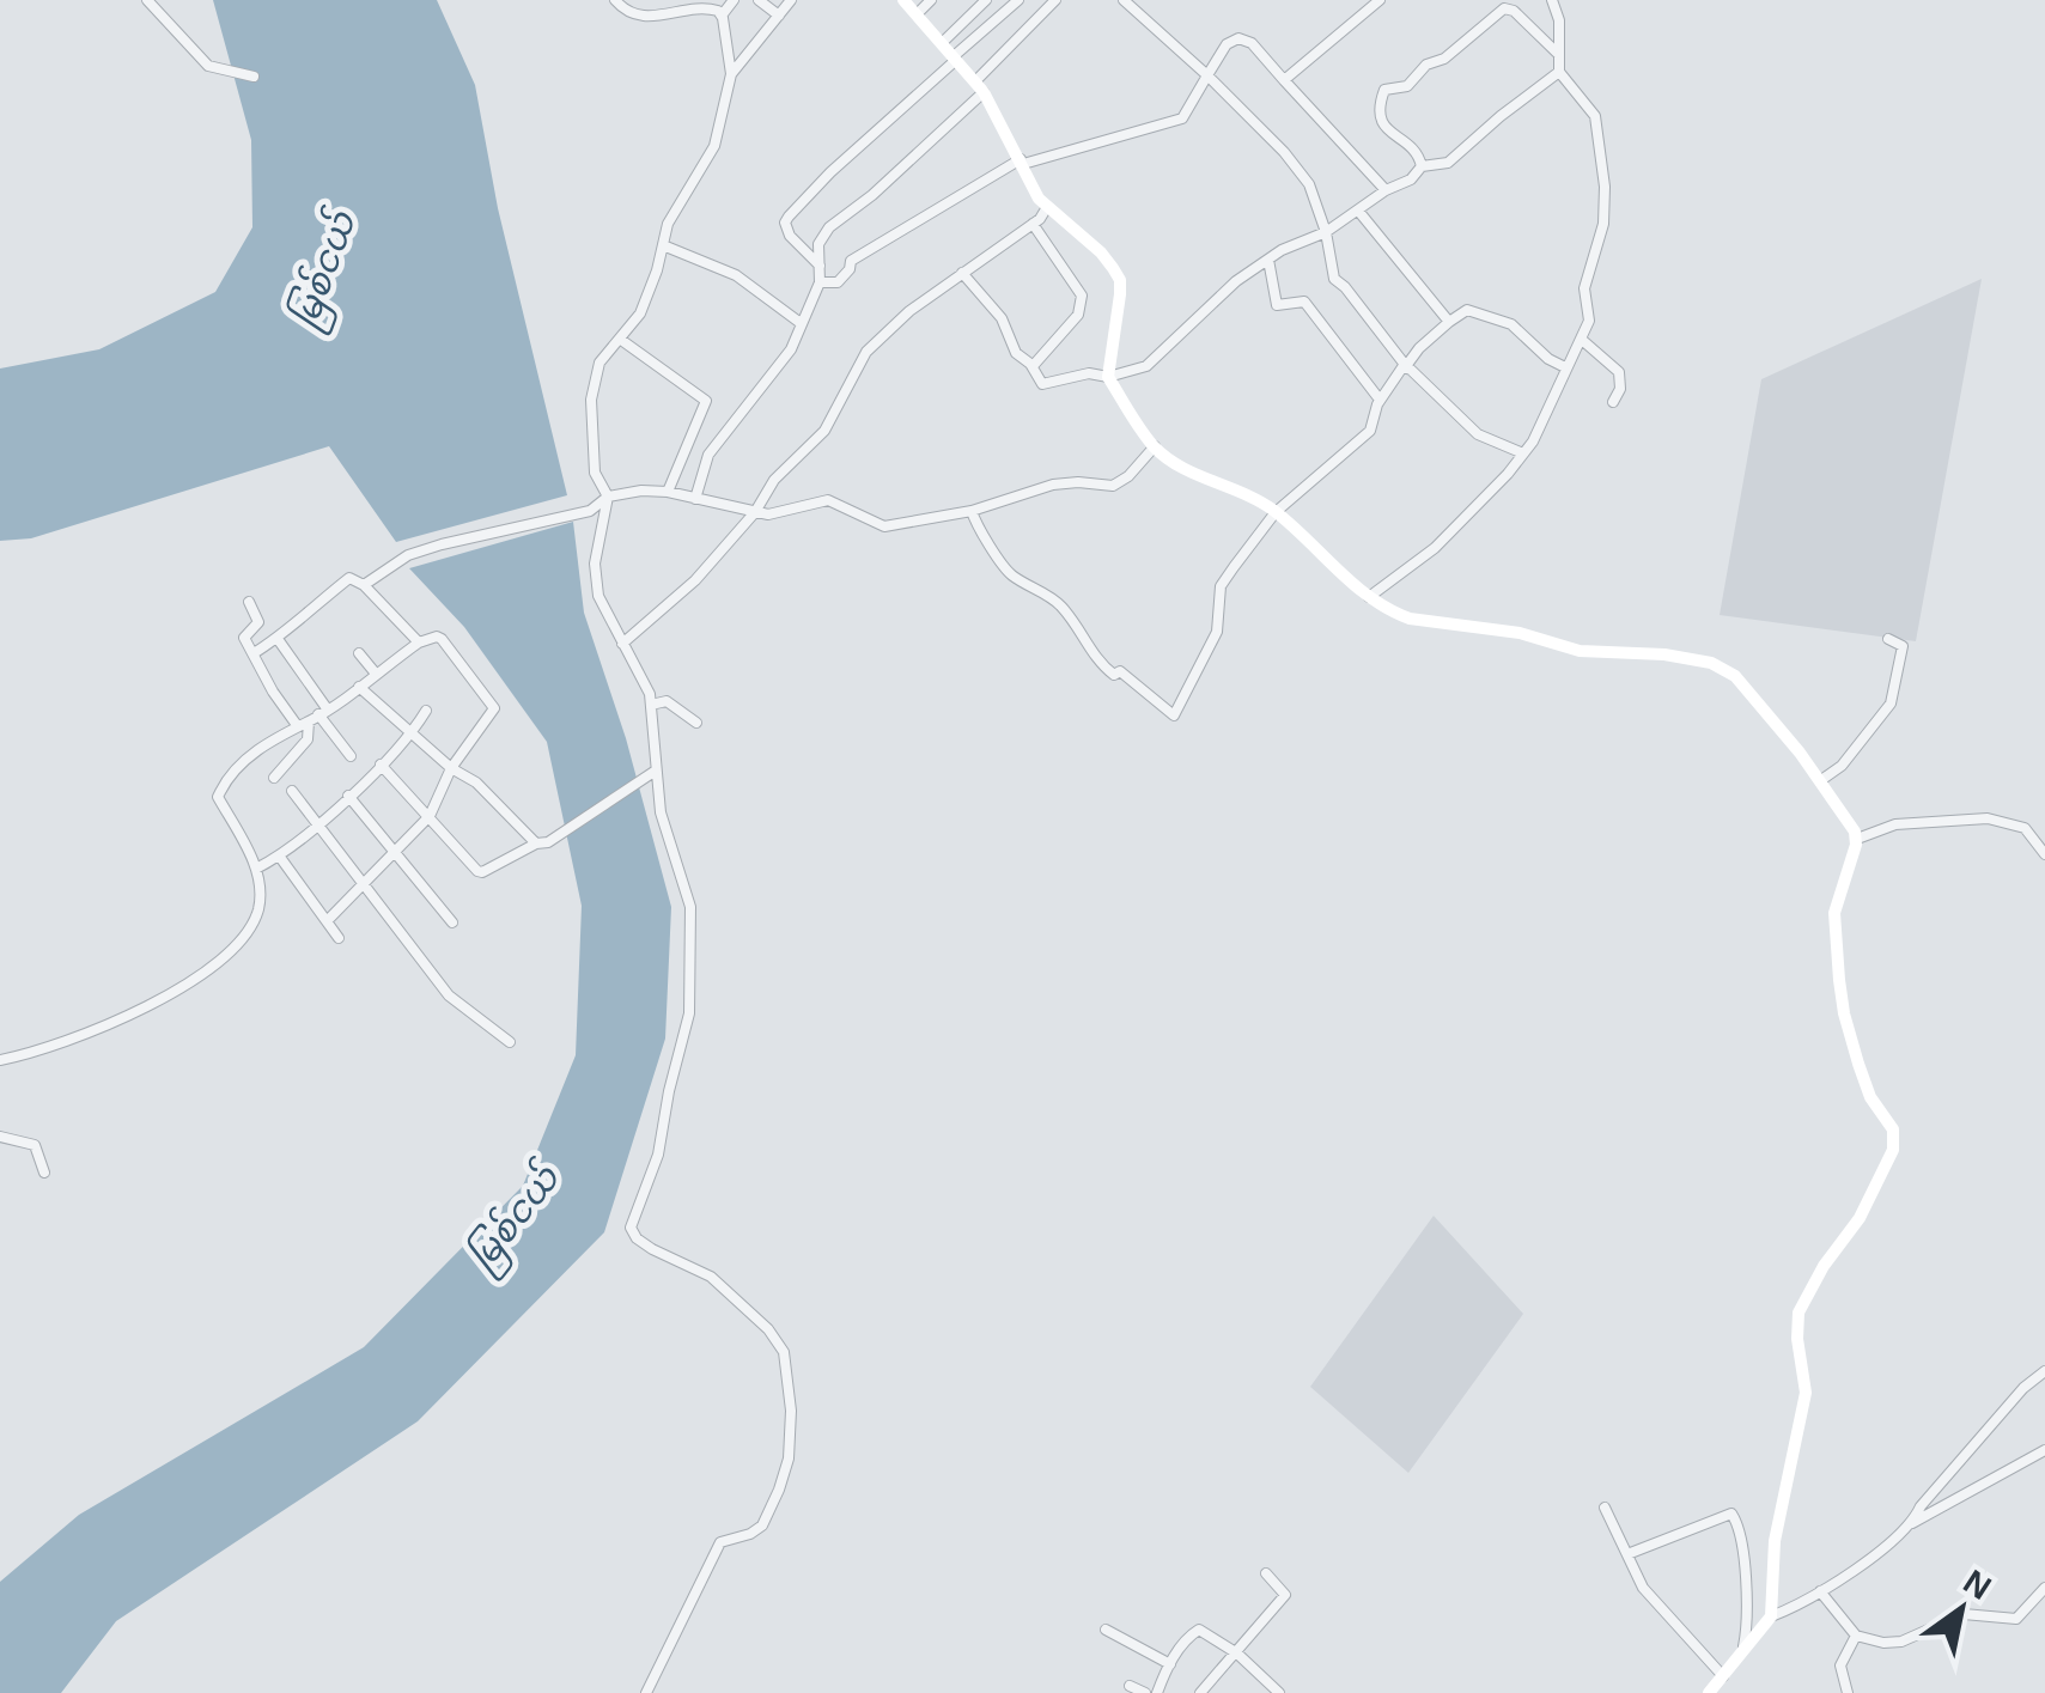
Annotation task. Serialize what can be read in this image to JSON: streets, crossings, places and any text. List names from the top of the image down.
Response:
{
  "water": ["မြစ်ငယ်"],
  "north": "top right"
}
